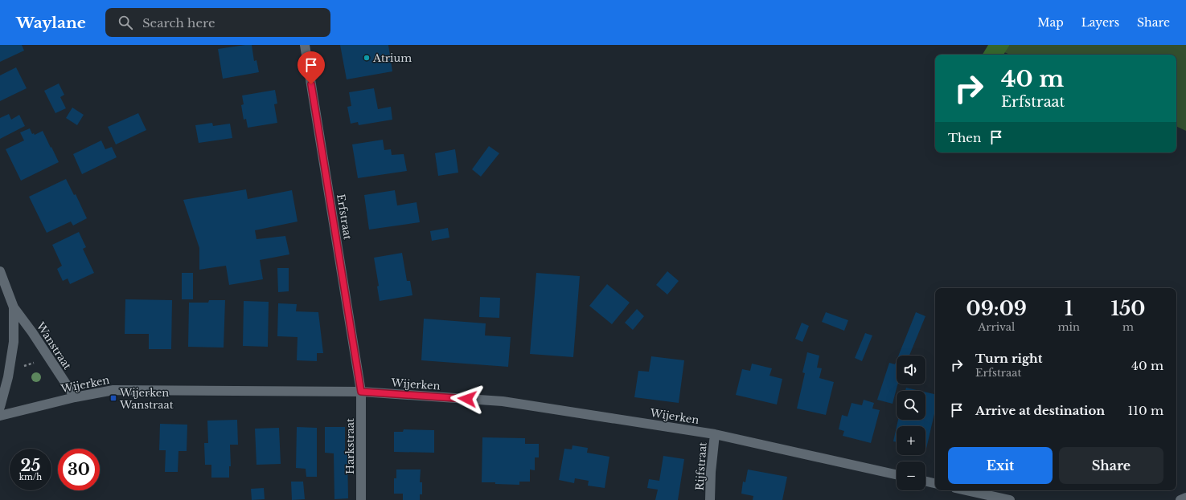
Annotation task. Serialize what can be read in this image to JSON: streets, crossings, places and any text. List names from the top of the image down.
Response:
{
  "streets": {
    "street": [
      "Erfstraat",
      "Wanstraat",
      "Wijerken",
      "Harkstraat",
      "Rijfstraat"
    ]
  },
  "crossings": [
    ["Erfstraat", "Wijerken"],
    ["Erfstraat", "Harkstraat"],
    ["Wanstraat", "Wijerken"],
    ["Wijerken", "Harkstraat"],
    ["Wijerken", "Rijfstraat"]
  ],
  "places": {
    "other": ["Atrium"],
    "transit": ["Wijerken Wanstraat"]
  },
  "page": {
    "header": "Waylane",
    "search": "Search here",
    "nav": ["Map", "Layers", "Share"],
    "turn": ["40 m", "Erfstraat"],
    "then": "Then",
    "eta": [
      "09:09",
      "Arrival",
      "1",
      "min",
      "150",
      "m"
    ],
    "list": [
      {
        "name": "Turn right",
        "note": "Erfstraat",
        "value": "40 m"
      },
      {
        "name": "Arrive at destination",
        "value": "110 m"
      }
    ],
    "map_buttons": ["+", "−"],
    "buttons": ["Exit", "Share"],
    "speed": "25 km/h",
    "limit": "30"
  }
}
